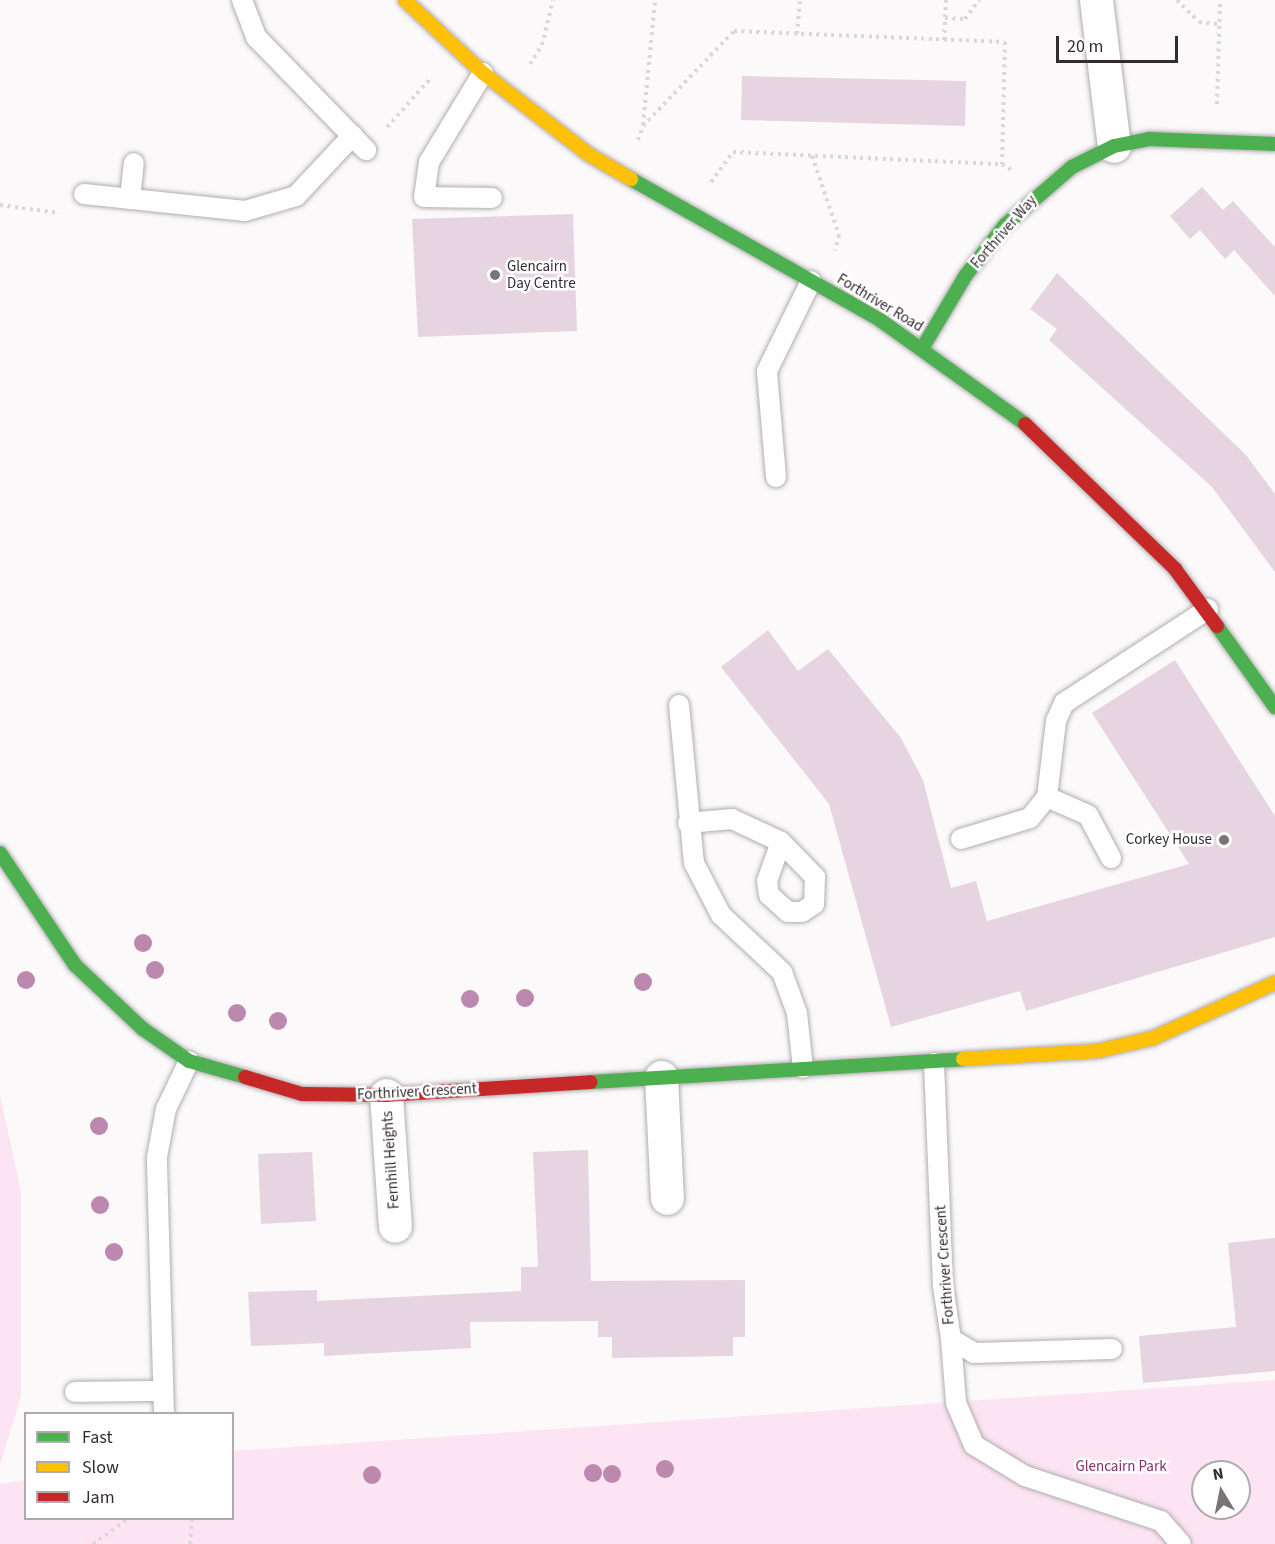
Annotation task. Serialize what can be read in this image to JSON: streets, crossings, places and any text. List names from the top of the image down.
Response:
{
  "streets": {
    "street": [
      "Forthriver Way",
      "Forthriver Road",
      "Forthriver Crescent",
      "Fernhill Heights"
    ]
  },
  "crossings": [
    ["Forthriver Way", "Forthriver Road"],
    ["Forthriver Crescent", "Fernhill Heights"]
  ],
  "parks": ["Glencairn Park"],
  "places": ["Glencairn Day Centre", "Corkey House"],
  "legend": ["Fast", "Slow", "Jam"],
  "scale_bar": "20 m",
  "north": "top"
}
